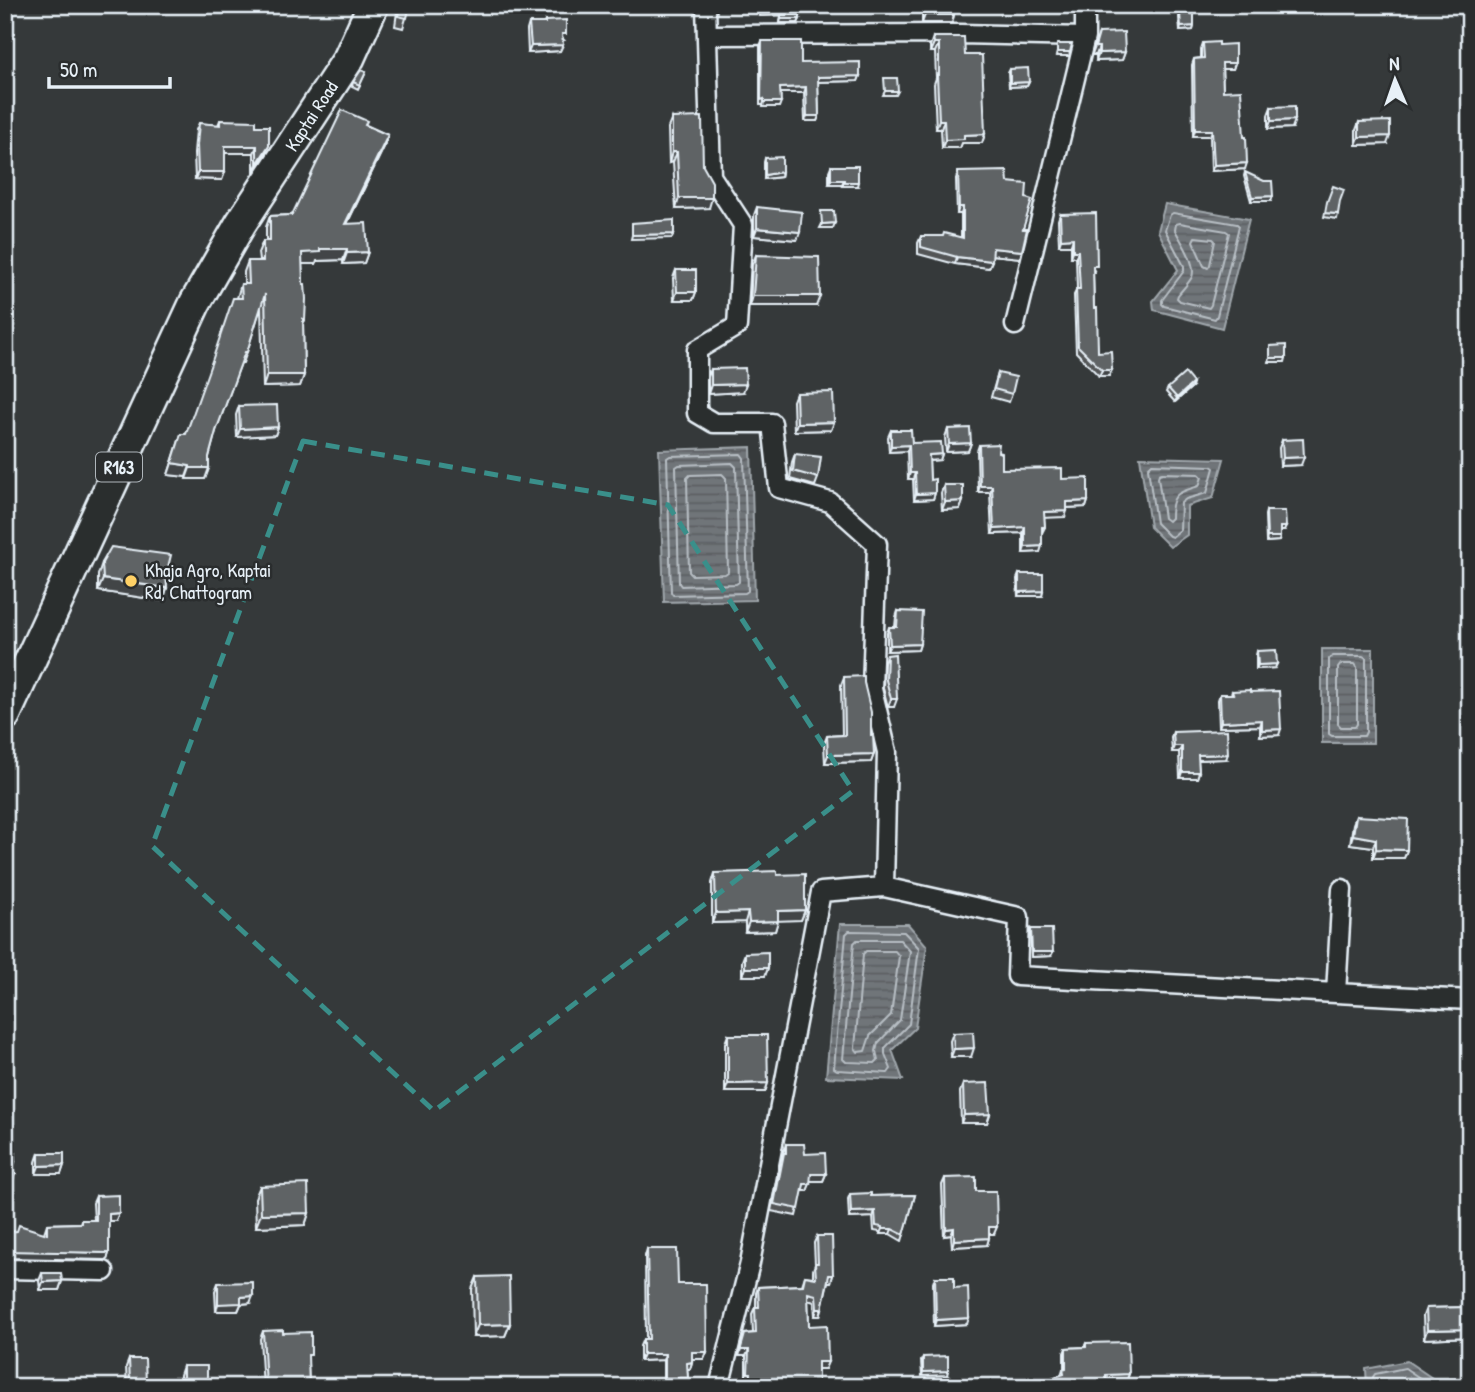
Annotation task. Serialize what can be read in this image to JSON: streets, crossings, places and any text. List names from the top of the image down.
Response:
{
  "streets": {
    "main road": ["Kaptai Road", "R163"]
  },
  "places": ["Khaja Agro, Kaptai Rd, Chattogram"],
  "scale_bar": "50 m",
  "north": "top"
}
